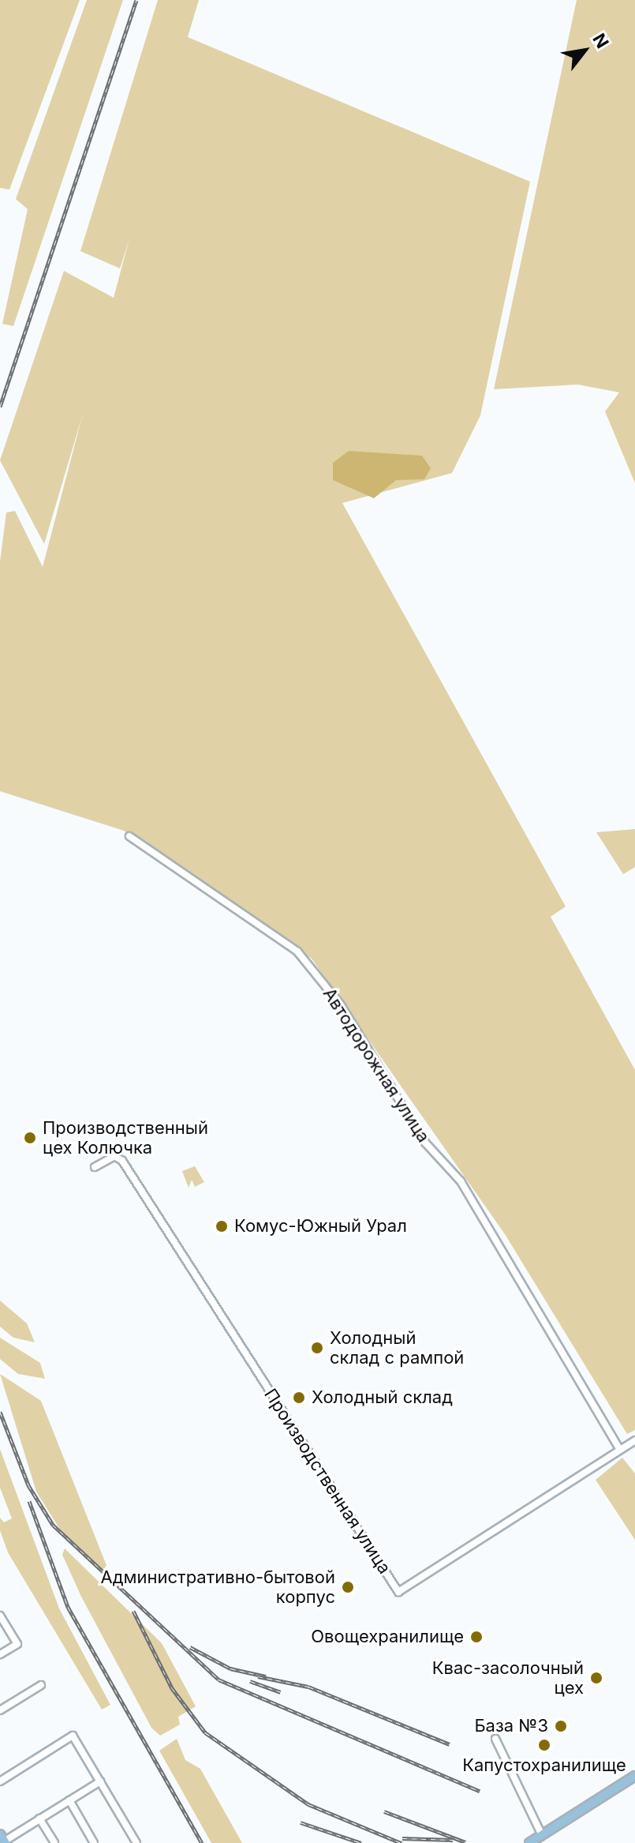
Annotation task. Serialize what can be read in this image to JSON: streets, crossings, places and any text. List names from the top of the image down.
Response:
{
  "streets": {
    "street": ["Автодорожная улица", "Производственная улица"]
  },
  "crossings": [
    ["Автодорожная улица", "Производственная улица"]
  ],
  "places": [
    "Производственный цех Колючка",
    "Комус-Южный Урал",
    "Холодный склад с рампой",
    "Холодный склад",
    "Административно-бытовой корпус",
    "Овощехранилище",
    "Квас-засолочный цех",
    "База №3",
    "Капустохранилище"
  ],
  "north": "top right"
}
